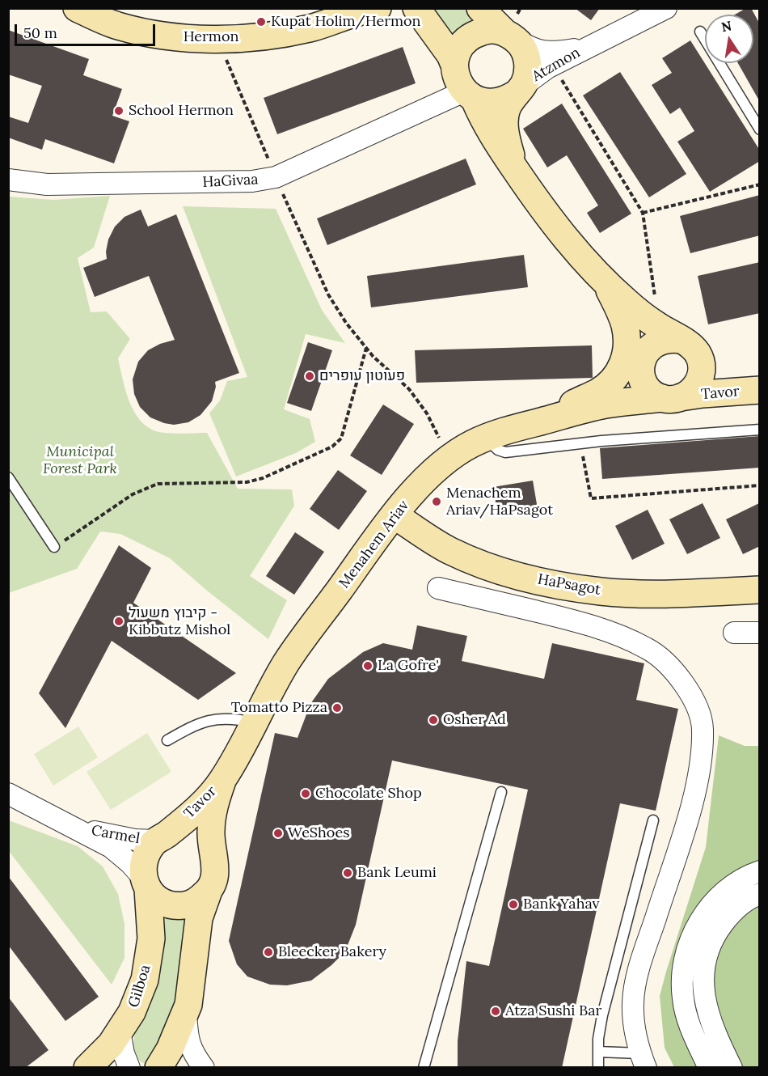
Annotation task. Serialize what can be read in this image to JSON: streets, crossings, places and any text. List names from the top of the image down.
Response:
{
  "streets": {
    "street": [
      "Hermon",
      "Atzmon",
      "HaGivaa",
      "Tavor",
      "Menahem Ariav",
      "HaPsagot",
      "Carmel",
      "Gilboa"
    ]
  },
  "crossings": [
    ["Atzmon", "HaGivaa"],
    ["Tavor", "Menahem Ariav"],
    ["Tavor", "Carmel"],
    ["Tavor", "Gilboa"],
    ["Menahem Ariav", "HaPsagot"],
    ["Carmel", "Gilboa"]
  ],
  "parks": ["Municipal Forest Park"],
  "places": [
    "Kupat Holim/Hermon",
    "School Hermon",
    "פעוטון עופרים",
    "Menachem Ariav/HaPsagot",
    "קיבוץ משעול - Kibbutz Mishol",
    "La Gofre'",
    "Tomatto Pizza",
    "Osher Ad",
    "Chocolate Shop",
    "WeShoes",
    "Bank Leumi",
    "Bank Yahav",
    "Bleecker Bakery",
    "Atza Sushi Bar"
  ],
  "scale_bar": "50 m",
  "north": "top"
}
